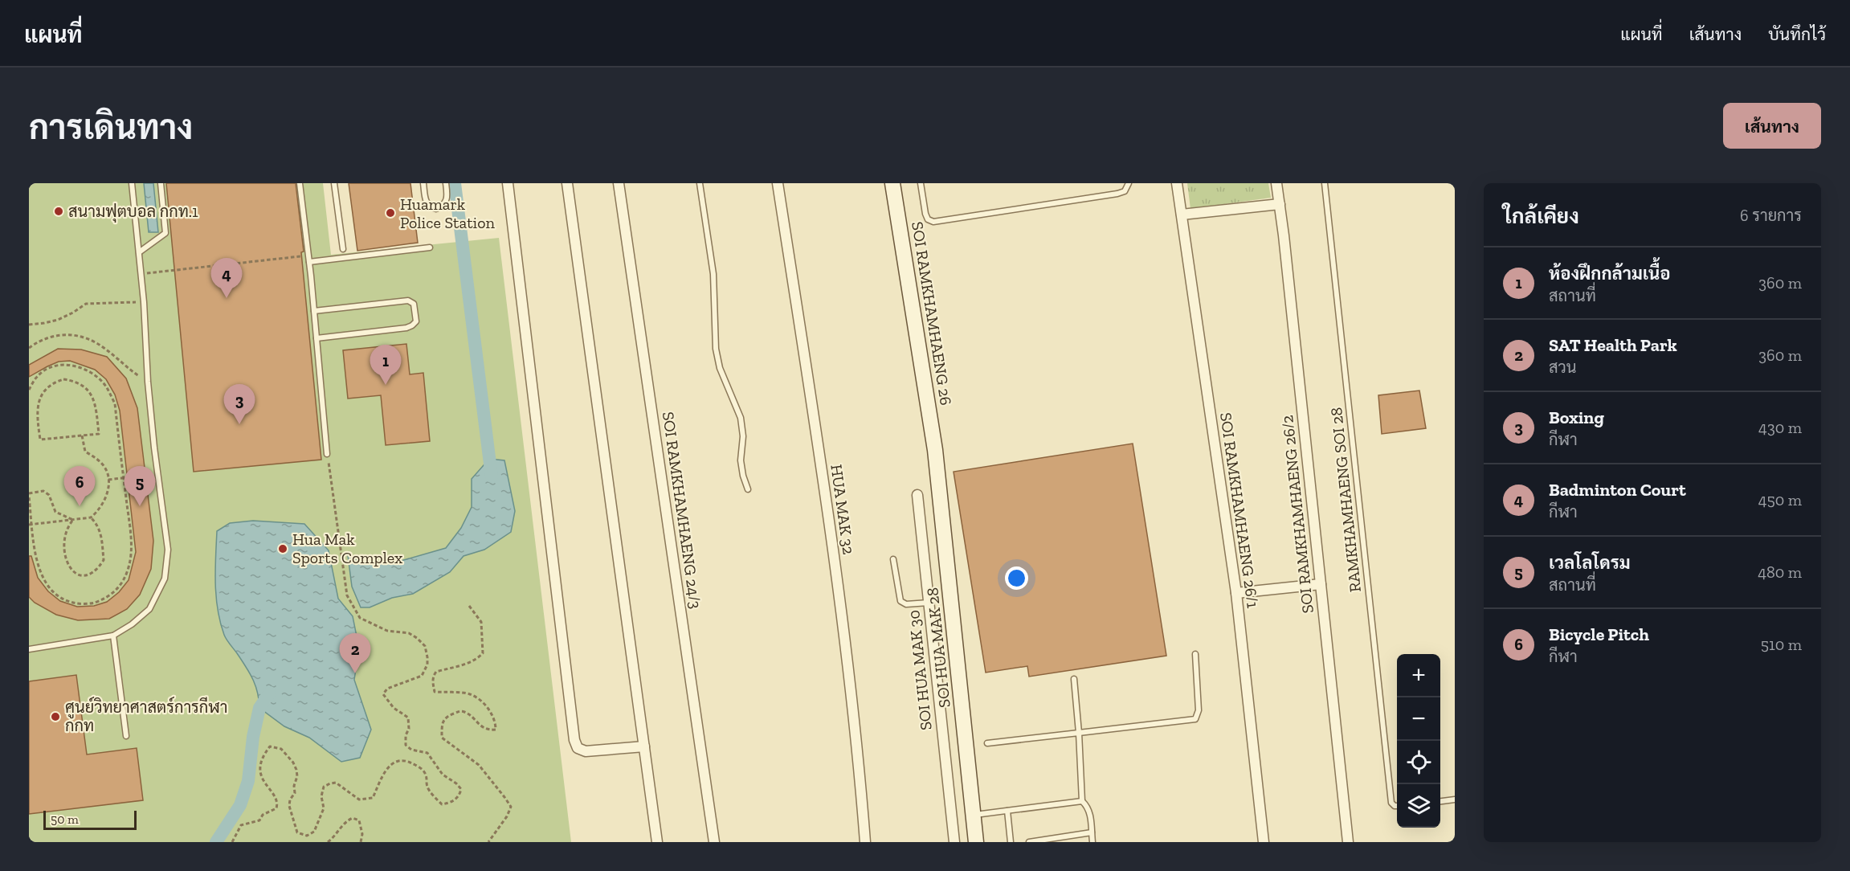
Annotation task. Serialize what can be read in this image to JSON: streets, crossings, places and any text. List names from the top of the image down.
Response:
{
  "streets": {
    "street": [
      "SOI RAMKHAMHAENG 26",
      "HUA MAK 32",
      "SOI RAMKHAMHAENG 24/3",
      "SOI RAMKHAMHAENG 26/1",
      "SOI RAMKHAMHAENG 26/2",
      "SOI HUA MAK 28",
      "SOI HUA MAK 30"
    ],
    "lane": ["RAMKHAMHAENG SOI 28"]
  },
  "crossings": [
    ["SOI RAMKHAMHAENG 26", "SOI HUA MAK 28"]
  ],
  "places": [
    "สนามฟุตบอล กกท.1",
    "Huamark Police Station",
    "Hua Mak Sports Complex",
    "ศูนย์วิทยาศาสตร์การกีฬา กกท"
  ],
  "scale_bar": "50 m",
  "page": {
    "header": "แผนที่",
    "nav": ["แผนที่", "เส้นทาง", "บันทึกไว้"],
    "title": "การเดินทาง",
    "buttons": "เส้นทาง",
    "heading": ["ใกล้เคียง", "6 รายการ"],
    "list": [
      {
        "mark": "1",
        "name": "ห้องฝึกกล้ามเนื้อ",
        "note": "สถานที่",
        "value": "360 m"
      },
      {
        "mark": "2",
        "name": "SAT Health Park",
        "note": "สวน",
        "value": "360 m"
      },
      {
        "mark": "3",
        "name": "Boxing",
        "note": "กีฬา",
        "value": "430 m"
      },
      {
        "mark": "4",
        "name": "Badminton Court",
        "note": "กีฬา",
        "value": "450 m"
      },
      {
        "mark": "5",
        "name": "เวลโลโดรม",
        "note": "สถานที่",
        "value": "480 m"
      },
      {
        "mark": "6",
        "name": "Bicycle Pitch",
        "note": "กีฬา",
        "value": "510 m"
      }
    ],
    "pins": [
      "4",
      "1",
      "3",
      "5",
      "6",
      "2"
    ],
    "map_buttons": ["+", "−"],
    "scale": "50 m"
  }
}
